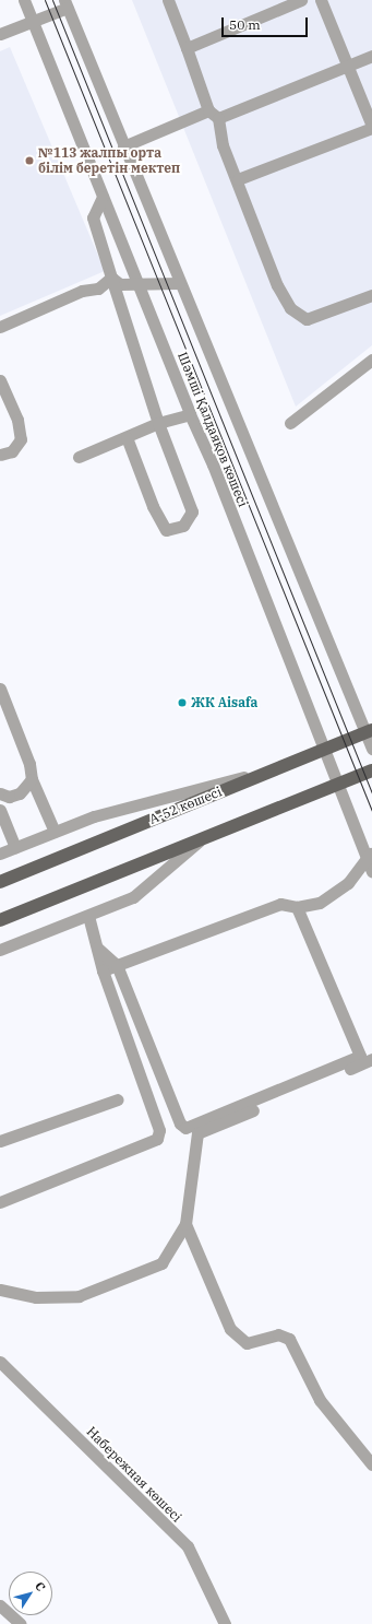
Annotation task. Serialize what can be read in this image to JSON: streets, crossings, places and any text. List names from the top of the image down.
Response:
{
  "streets": {
    "main road": ["А-52 көшесі"],
    "street": ["Шәмші Қалдаяқов көшесі", "Набережная көшесі"]
  },
  "crossings": [
    ["Шәмші Қалдаяқов көшесі", "А-52 көшесі"]
  ],
  "places": ["№113 жалпы орта білім беретін мектеп", "ЖК Aisafa"],
  "scale_bar": "50 m",
  "north": "top right"
}
